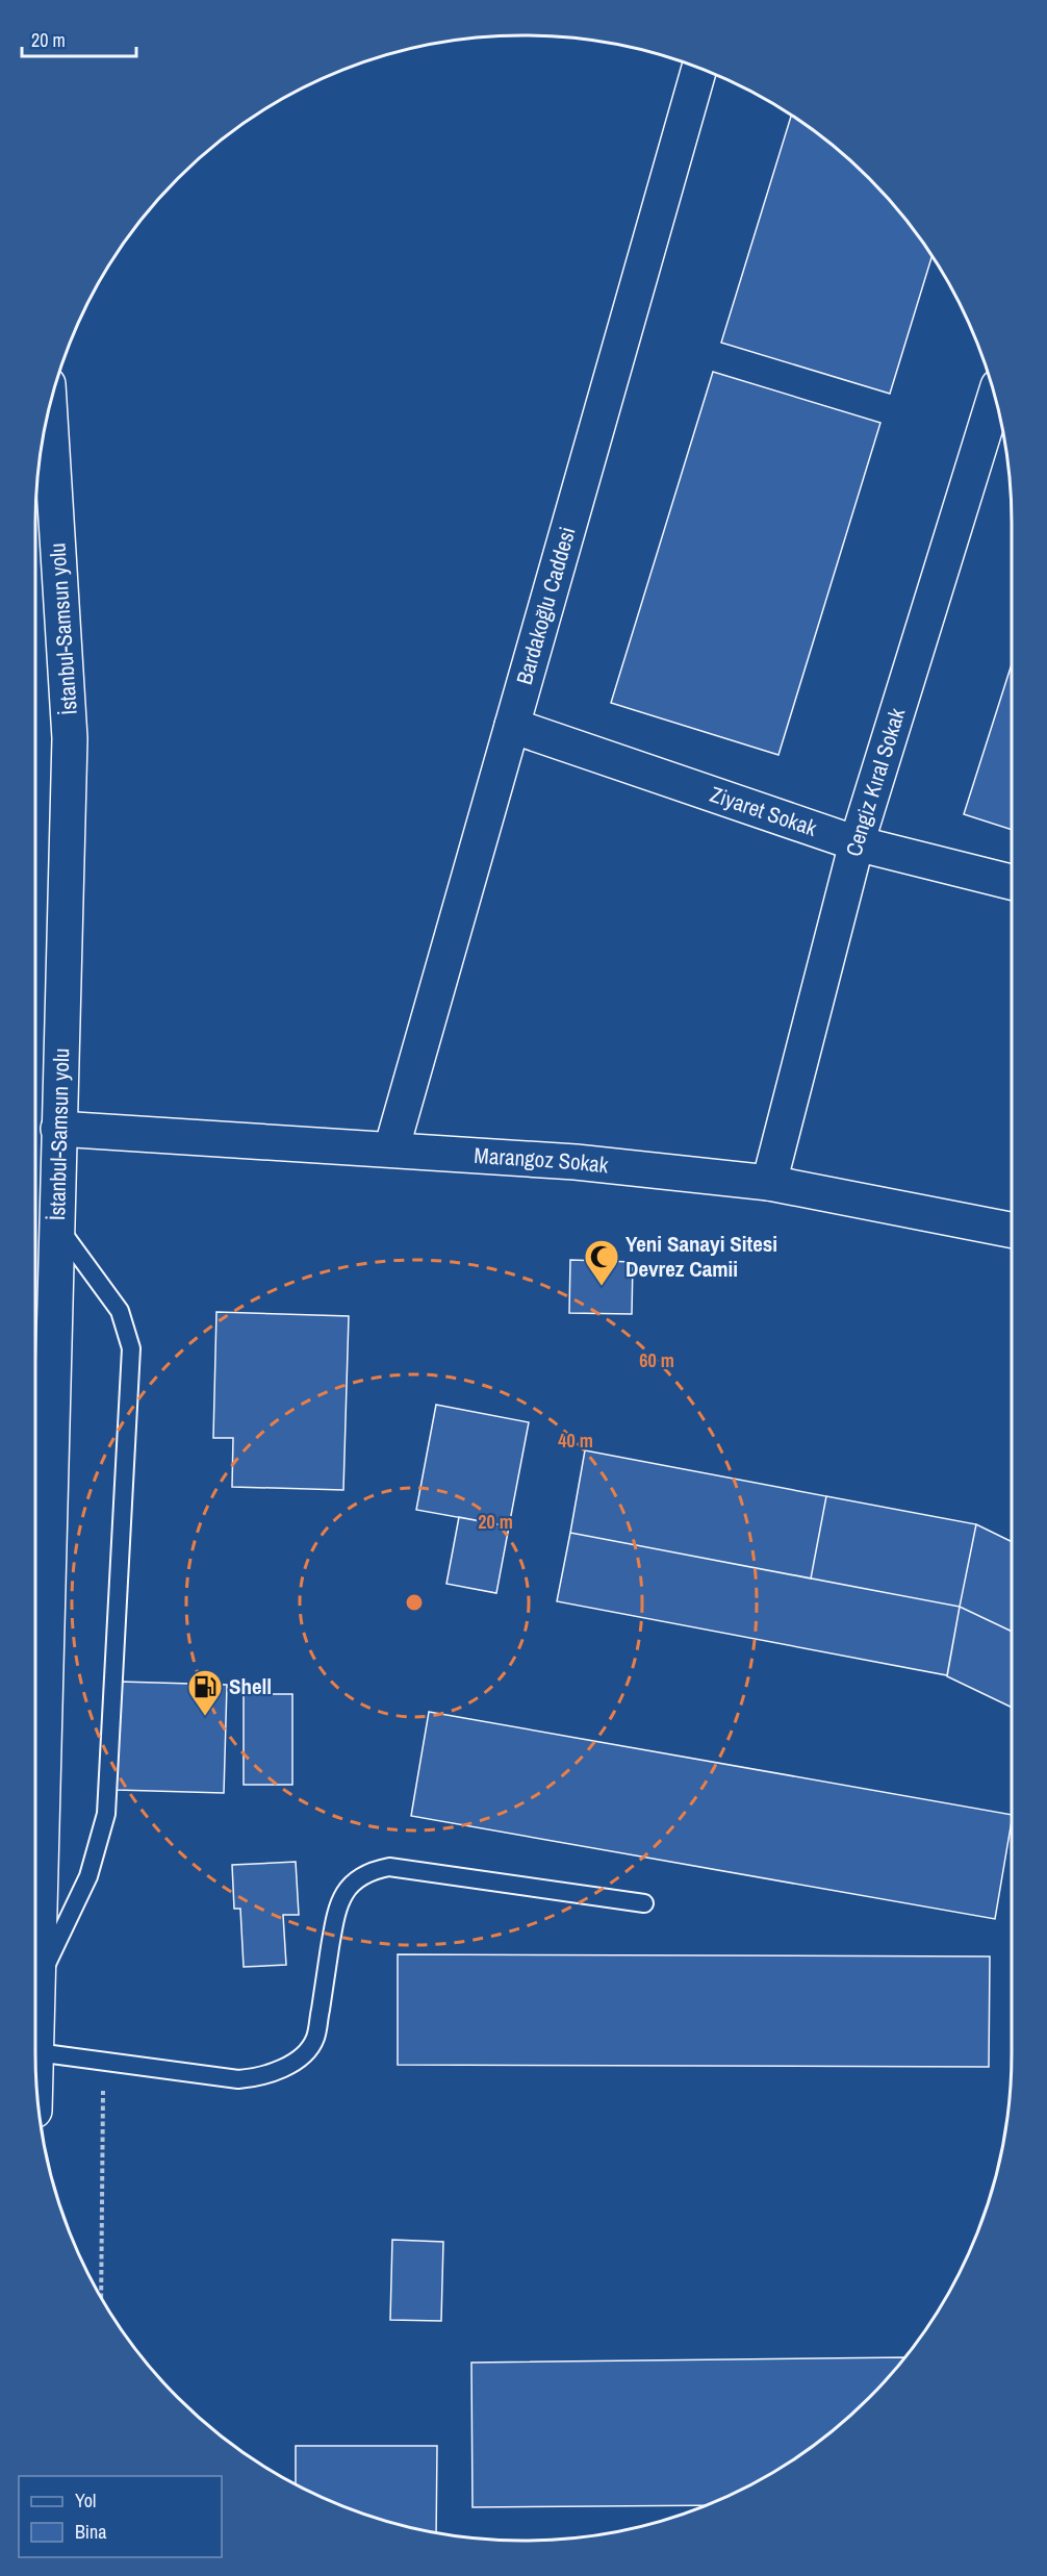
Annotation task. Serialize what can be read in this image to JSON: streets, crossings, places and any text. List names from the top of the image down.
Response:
{
  "streets": {
    "main road": [
      "Bardakoğlu Caddesi",
      "İstanbul-Samsun yolu",
      "Cengiz Kıral Sokak",
      "Ziyaret Sokak",
      "Marangoz Sokak"
    ]
  },
  "crossings": [
    ["Bardakoğlu Caddesi", "Ziyaret Sokak"],
    ["Bardakoğlu Caddesi", "Marangoz Sokak"],
    ["İstanbul-Samsun yolu", "Marangoz Sokak"],
    ["Cengiz Kıral Sokak", "Ziyaret Sokak"],
    ["Cengiz Kıral Sokak", "Marangoz Sokak"]
  ],
  "places": {
    "mosque": ["Yeni Sanayi Sitesi Devrez Camii"],
    "fuel station": ["Shell"]
  },
  "legend": ["Yol", "Bina"],
  "scale_bar": "20 m",
  "rings": ["60 m", "40 m", "20 m"]
}
